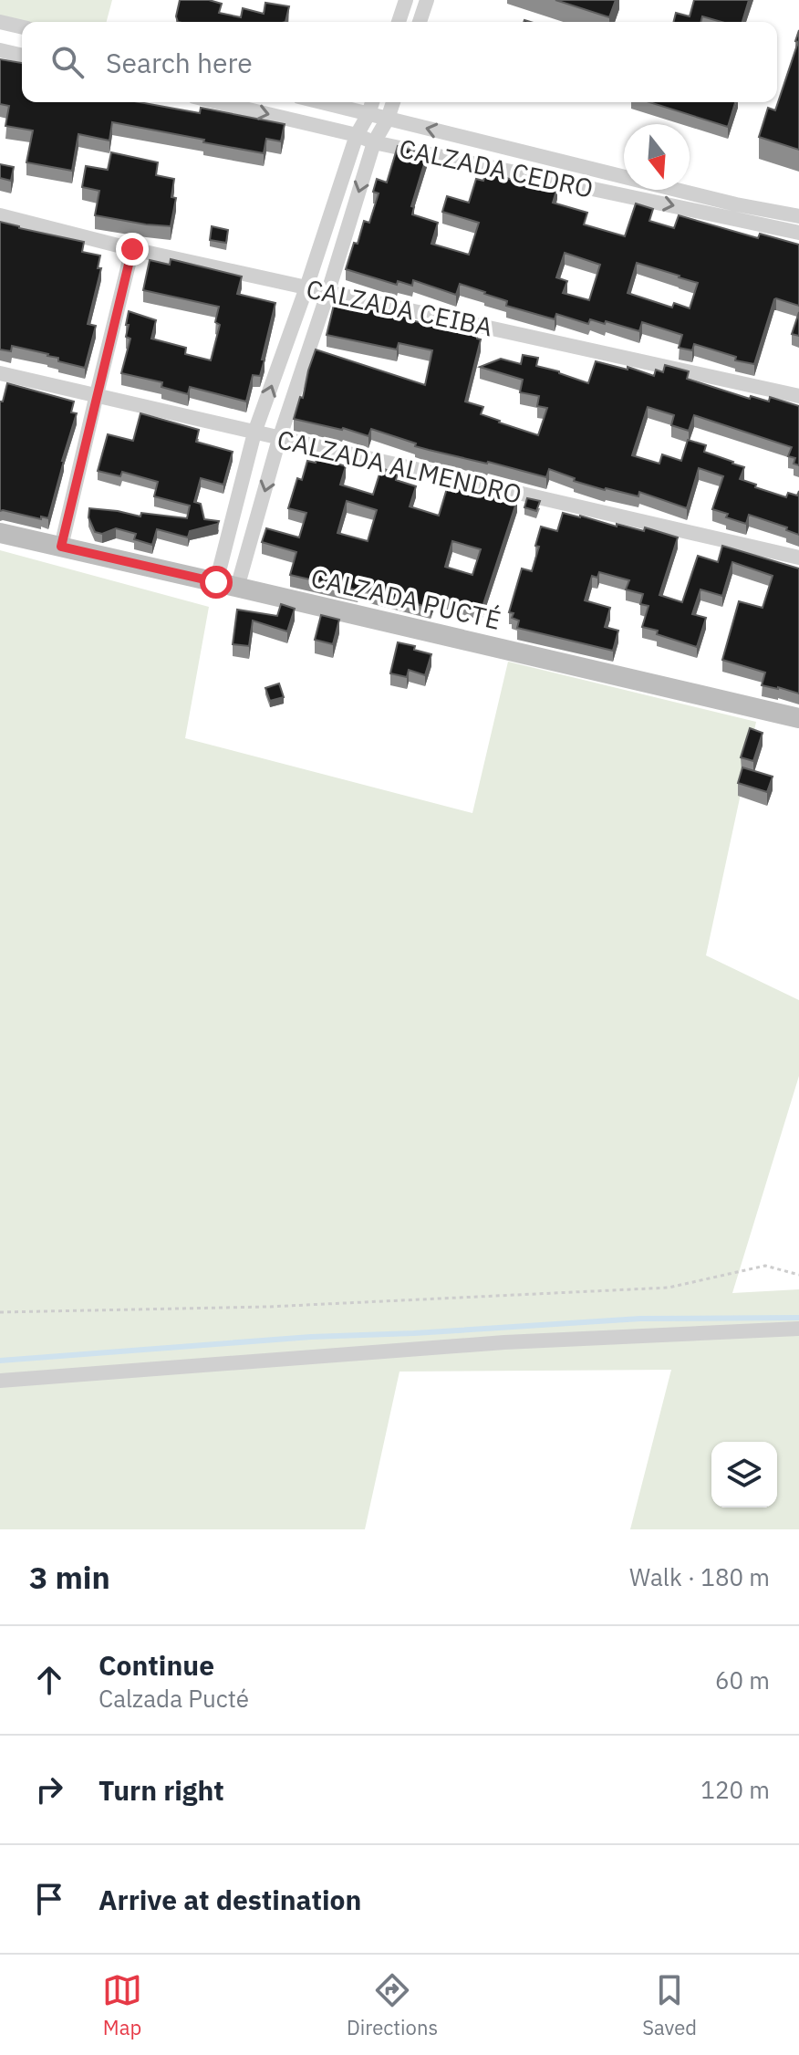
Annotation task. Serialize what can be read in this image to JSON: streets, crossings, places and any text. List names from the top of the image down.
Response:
{
  "streets": {
    "street": [
      "CALZADA CEDRO",
      "CALZADA CEIBA",
      "CALZADA ALMENDRO",
      "CALZADA PUCTÉ"
    ]
  },
  "north": "bottom",
  "page": {
    "search": "Search here",
    "heading": ["3 min", "Walk · 180 m"],
    "list": [
      ["Continue", "Calzada Pucté", "60 m"],
      ["Turn right", "120 m"],
      "Arrive at destination"
    ],
    "nav": ["Map", "Directions", "Saved"]
  }
}
